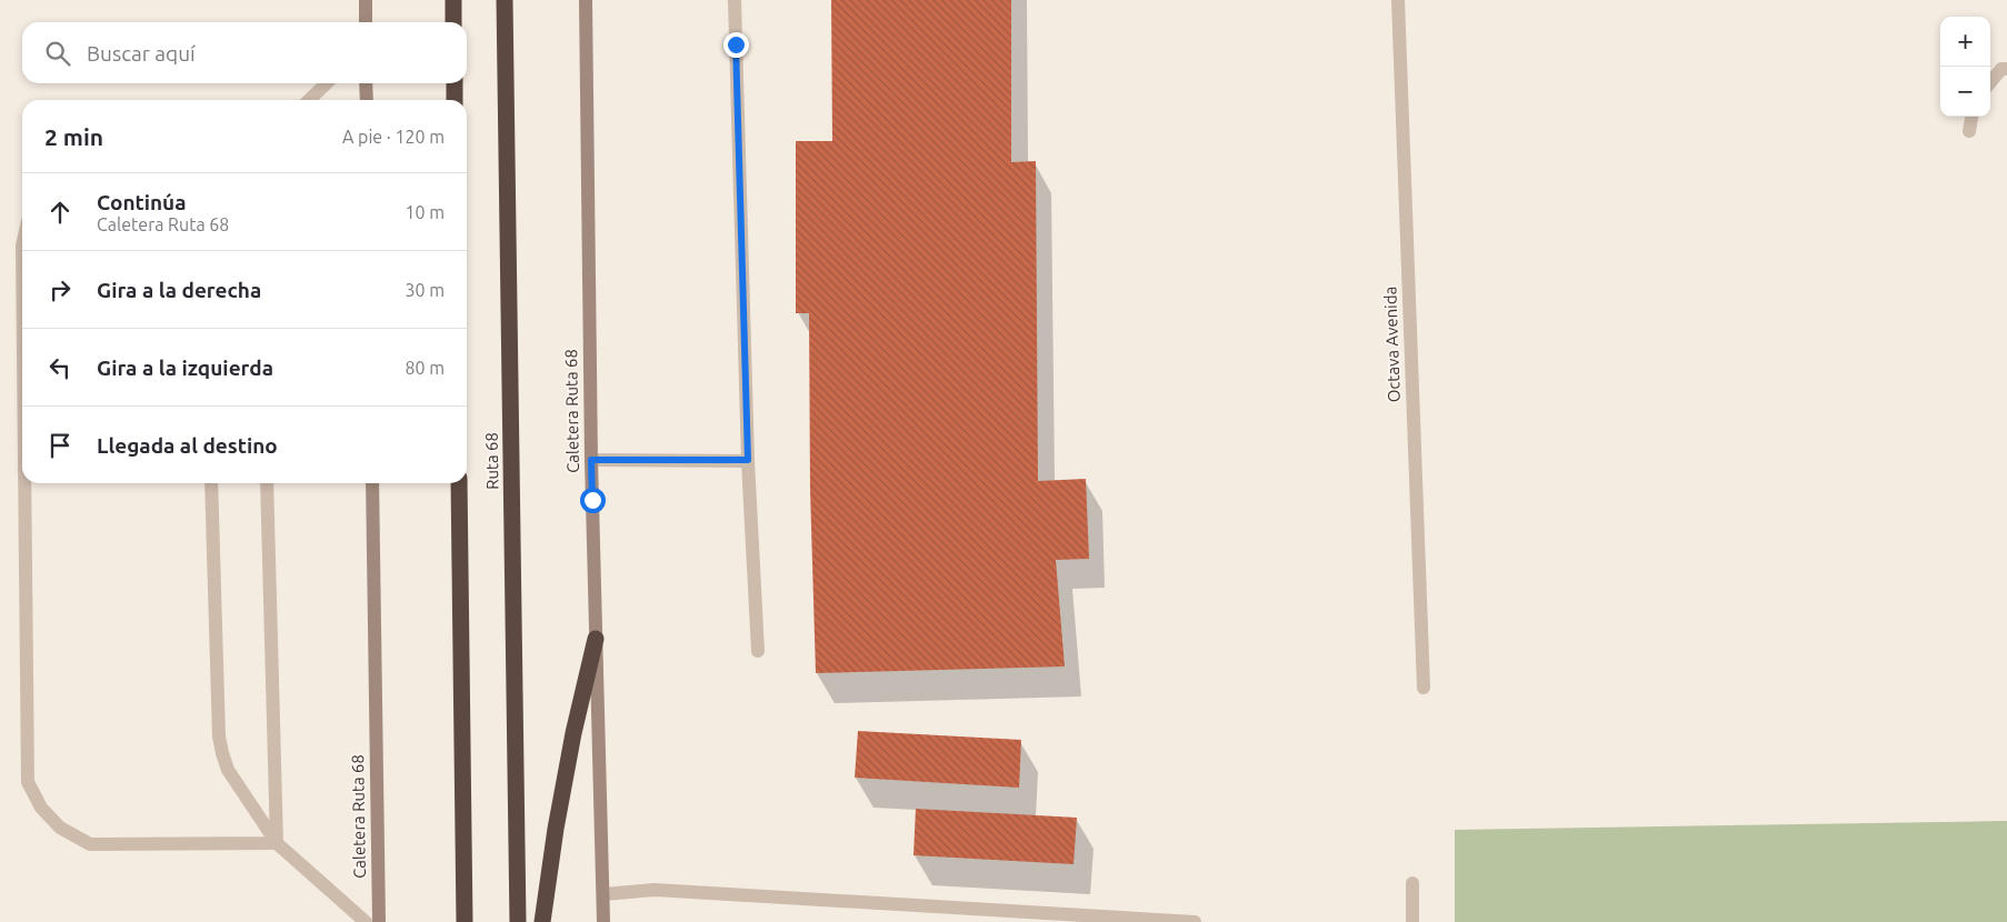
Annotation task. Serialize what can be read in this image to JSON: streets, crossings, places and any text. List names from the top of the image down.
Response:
{
  "streets": {
    "highway": ["Ruta 68"],
    "main road": ["Caletera Ruta 68"],
    "street": ["Octava Avenida"]
  },
  "page": {
    "map_buttons": ["+", "−"],
    "search": "Buscar aquí",
    "heading": ["2 min", "A pie · 120 m"],
    "list": [
      ["Continúa", "Caletera Ruta 68", "10 m"],
      ["Gira a la derecha", "30 m"],
      ["Gira a la izquierda", "80 m"],
      "Llegada al destino"
    ]
  }
}
